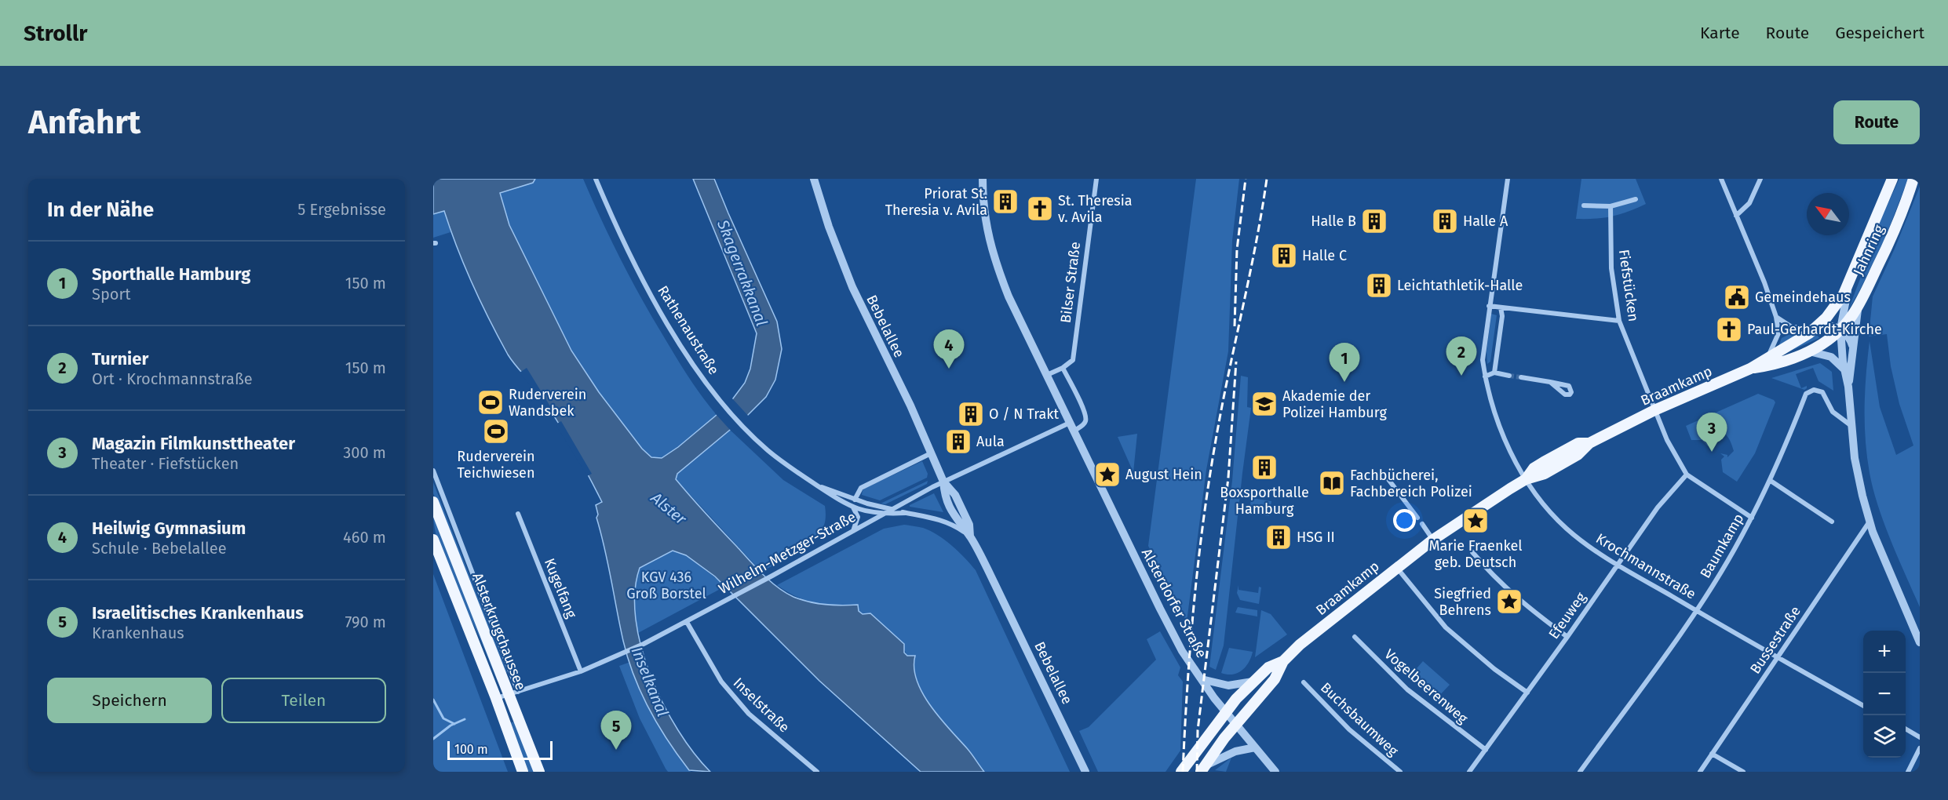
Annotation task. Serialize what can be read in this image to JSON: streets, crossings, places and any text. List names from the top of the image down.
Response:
{
  "streets": {
    "main road": ["Jahnring", "Braamkamp", "Alsterkrugchaussee"],
    "street": [
      "Bilser Straße",
      "Fiefstücken",
      "Bebelallee",
      "Rathenaustraße",
      "Baumkamp",
      "Wilhelm-Metzger-Straße",
      "Krochmannstraße",
      "Kugelfang",
      "Alsterdorfer Straße",
      "Efeuweg",
      "Bussestraße",
      "Vogelbeerenweg",
      "Inselstraße",
      "Buchsbaumweg"
    ]
  },
  "crossings": [
    ["Jahnring", "Braamkamp"],
    ["Fiefstücken", "Braamkamp"],
    ["Fiefstücken", "Baumkamp"],
    ["Fiefstücken", "Efeuweg"],
    ["Bebelallee", "Wilhelm-Metzger-Straße"],
    ["Rathenaustraße", "Wilhelm-Metzger-Straße"],
    ["Braamkamp", "Krochmannstraße"],
    ["Braamkamp", "Alsterdorfer Straße"],
    ["Baumkamp", "Krochmannstraße"],
    ["Wilhelm-Metzger-Straße", "Kugelfang"],
    ["Wilhelm-Metzger-Straße", "Alsterdorfer Straße"],
    ["Wilhelm-Metzger-Straße", "Alsterkrugchaussee"],
    ["Wilhelm-Metzger-Straße", "Inselstraße"],
    ["Krochmannstraße", "Efeuweg"],
    ["Krochmannstraße", "Bussestraße"],
    ["Efeuweg", "Vogelbeerenweg"]
  ],
  "water": ["Skagerrakkanal", "Alster", "Inselkanal"],
  "parks": ["KGV 436 Groß Borstel"],
  "places": {
    "building": [
      "Priorat St. Theresia v. Avila",
      "Halle B",
      "Halle A",
      "Halle C",
      "Leichtathletik-Halle",
      "O / N Trakt",
      "Aula",
      "Boxsporthalle Hamburg",
      "HSG II"
    ],
    "church": ["St. Theresia v. Avila", "Paul-Gerhardt-Kirche"],
    "public building": ["Gemeindehaus"],
    "sports": ["Ruderverein Wandsbek", "Ruderverein Teichwiesen"],
    "school or university": ["Akademie der Polizei Hamburg"],
    "place": ["August Hein", "Marie Fraenkel geb. Deutsch", "Siegfried Behrens"],
    "library": ["Fachbücherei, Fachbereich Polizei"]
  },
  "scale_bar": "100 m",
  "north": "top left",
  "page": {
    "header": "Strollr",
    "nav": ["Karte", "Route", "Gespeichert"],
    "buttons": [
      "Route",
      ["Speichern", "Teilen"]
    ],
    "title": "Anfahrt",
    "heading": ["In der Nähe", "5 Ergebnisse"],
    "list": [
      {
        "mark": "1",
        "name": "Sporthalle Hamburg",
        "note": "Sport",
        "value": "150 m"
      },
      {
        "mark": "2",
        "name": "Turnier",
        "note": "Ort · Krochmannstraße",
        "value": "150 m"
      },
      {
        "mark": "3",
        "name": "Magazin Filmkunsttheater",
        "note": "Theater · Fiefstücken",
        "value": "300 m"
      },
      {
        "mark": "4",
        "name": "Heilwig Gymnasium",
        "note": "Schule · Bebelallee",
        "value": "460 m"
      },
      {
        "mark": "5",
        "name": "Israelitisches Krankenhaus",
        "note": "Krankenhaus",
        "value": "790 m"
      }
    ],
    "pins": [
      "4",
      "2",
      "1",
      "3",
      "5"
    ],
    "map_buttons": ["+", "−"],
    "scale": "100 m"
  }
}
